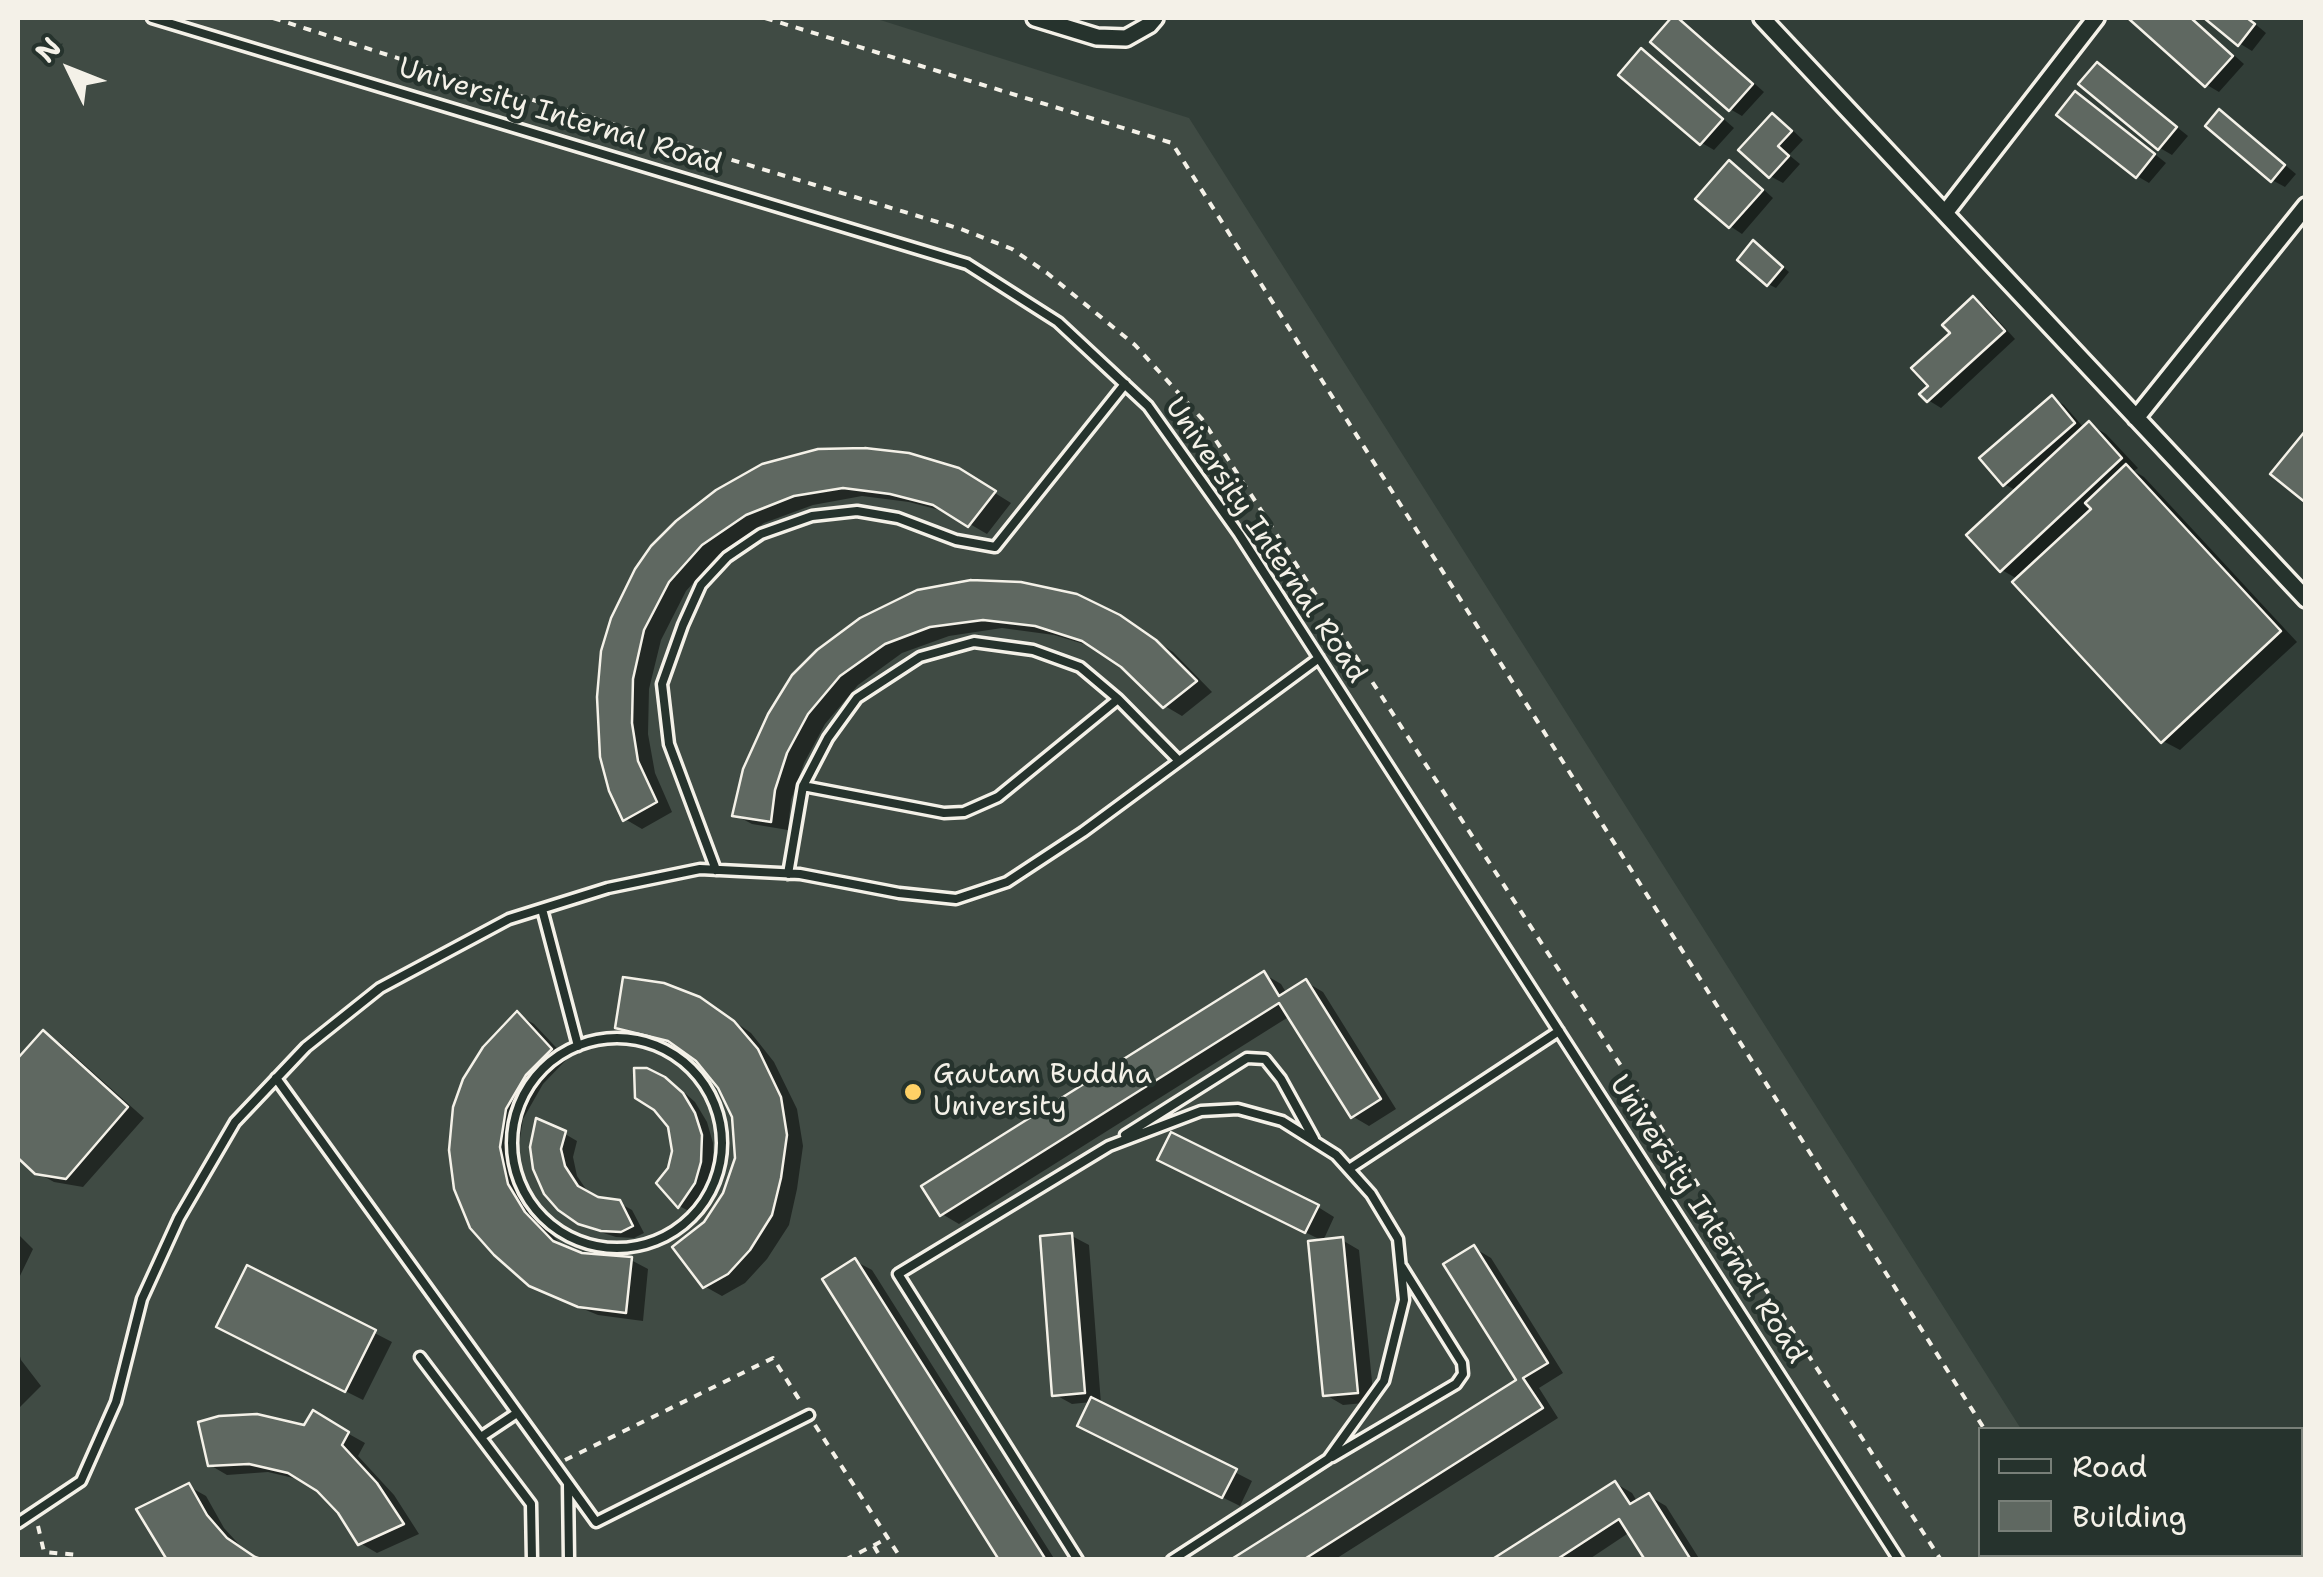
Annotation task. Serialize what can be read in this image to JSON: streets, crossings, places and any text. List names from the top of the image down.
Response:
{
  "streets": {
    "lane": ["University Internal Road"]
  },
  "places": ["Gautam Buddha University"],
  "legend": ["Road", "Building"],
  "north": "top left"
}
